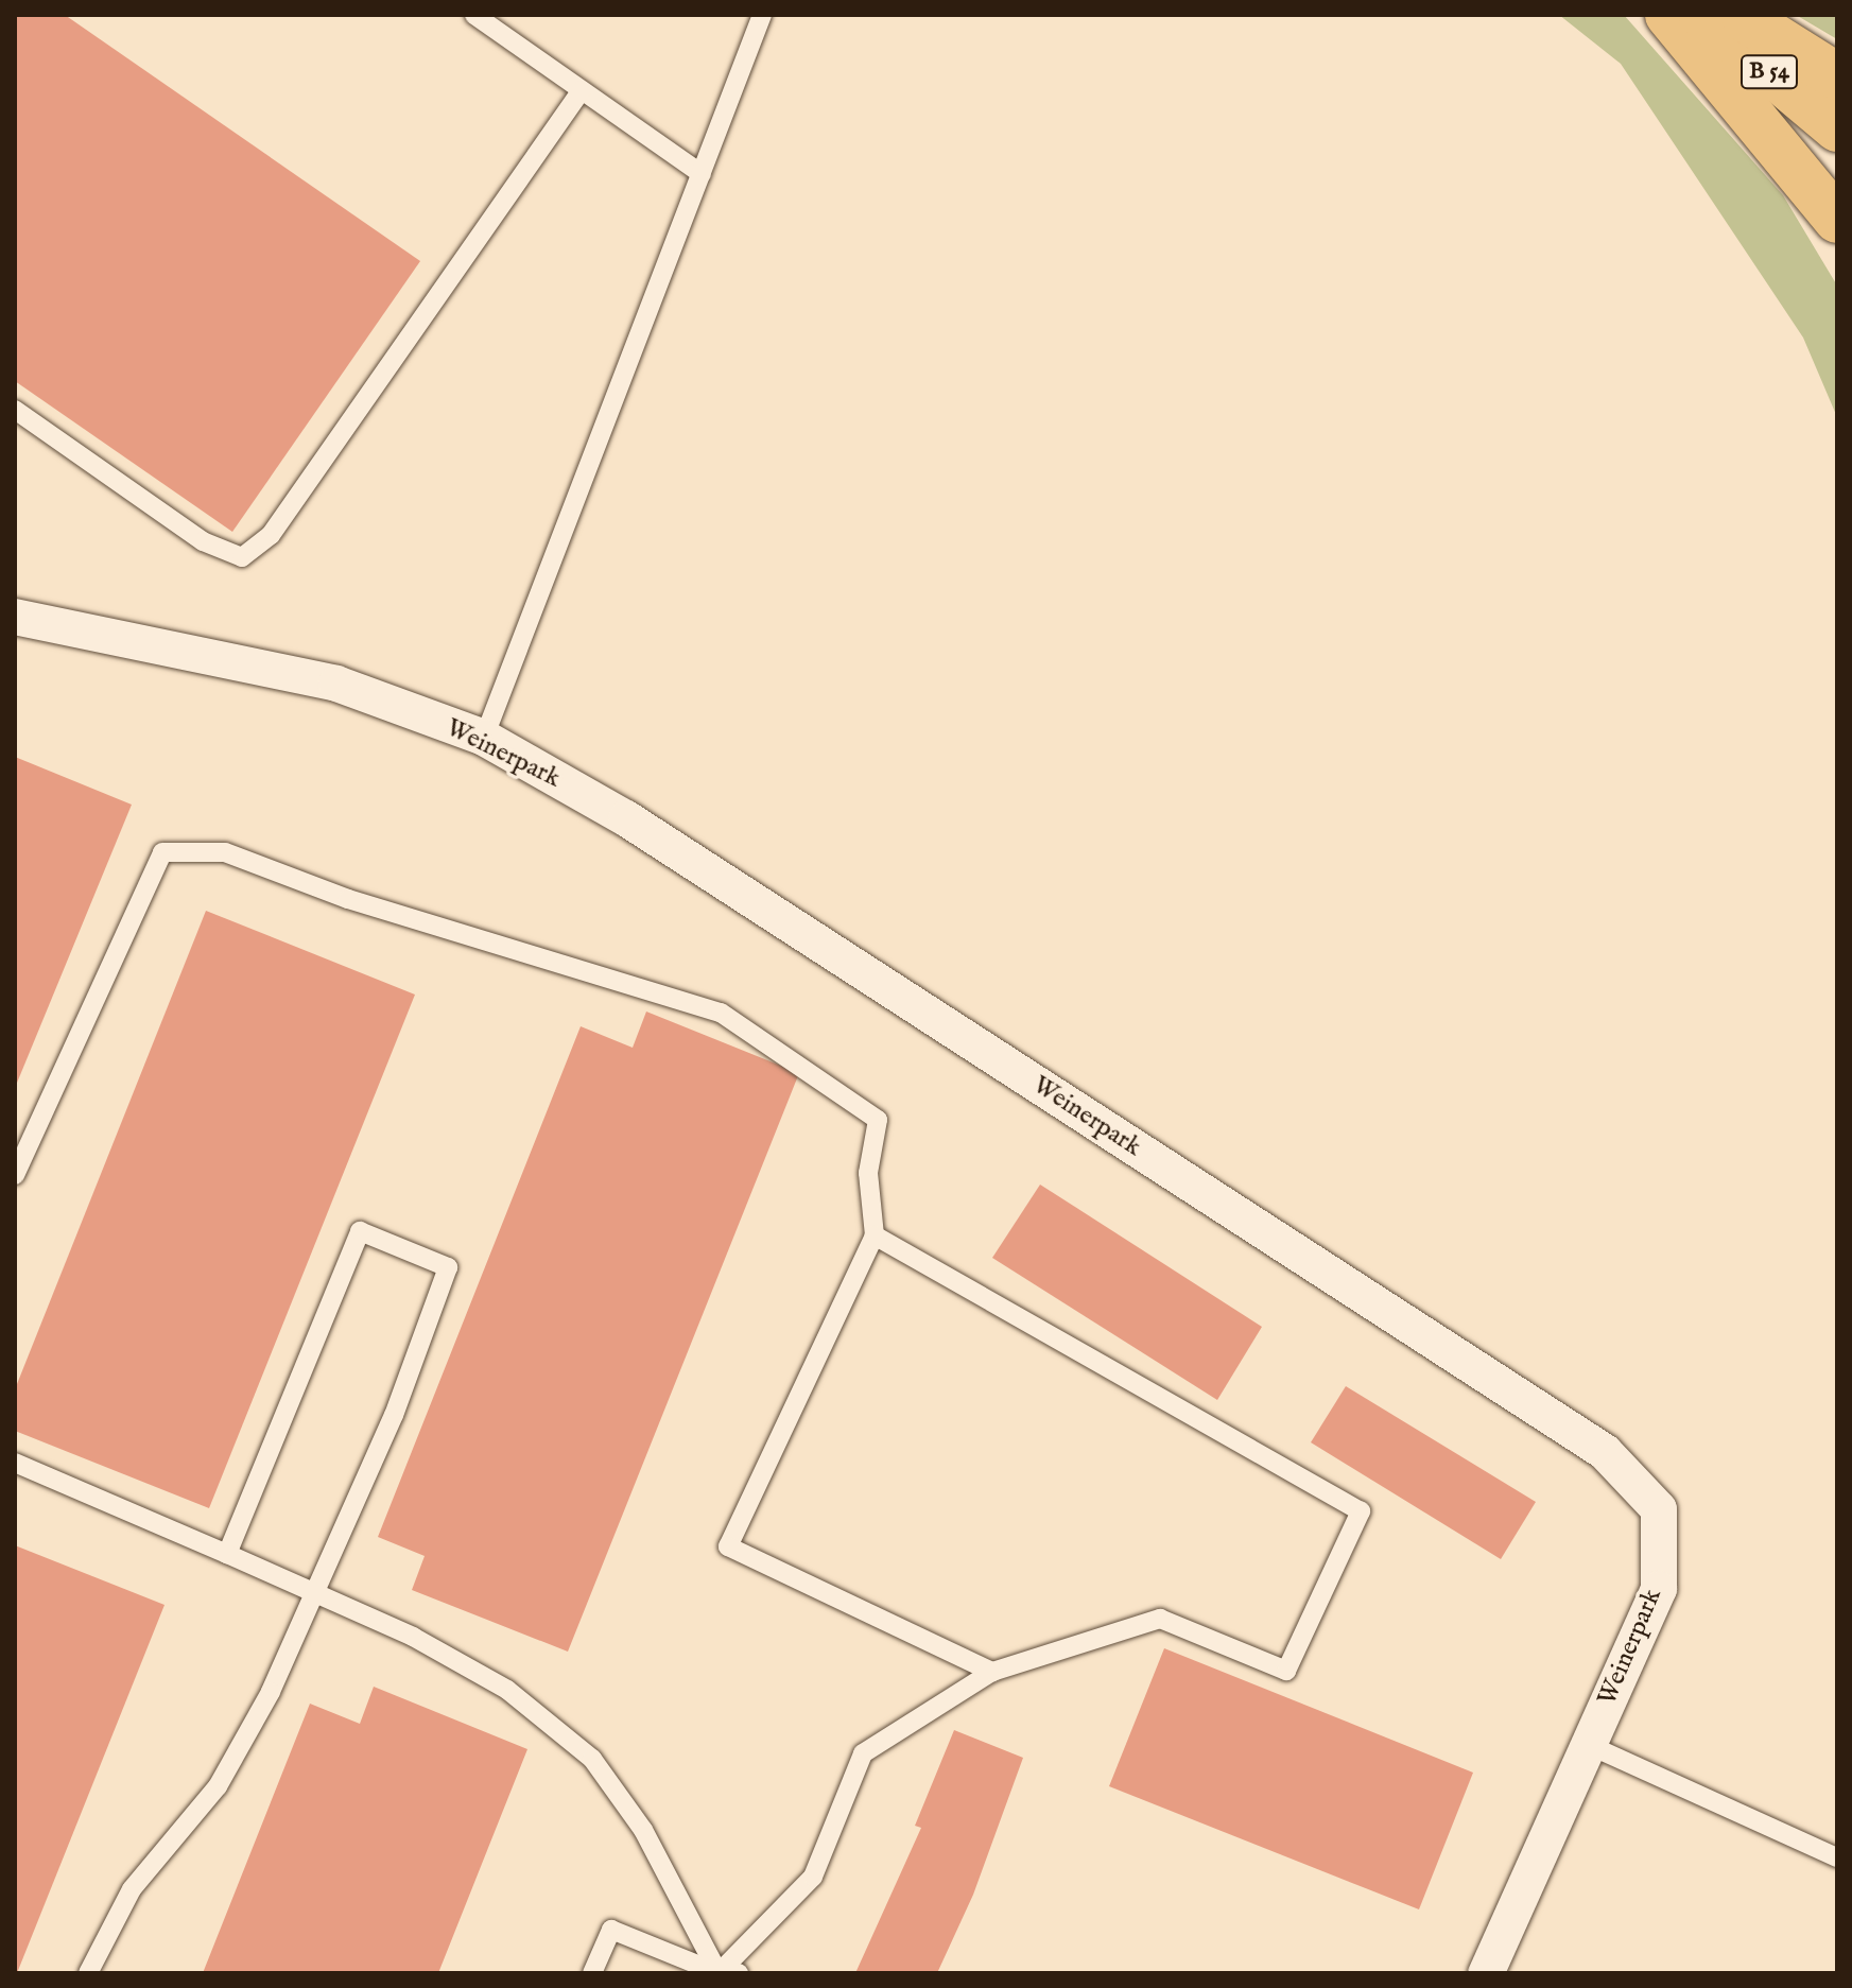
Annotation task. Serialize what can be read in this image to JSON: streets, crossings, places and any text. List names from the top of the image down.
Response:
{
  "streets": {
    "highway": ["B 54"],
    "street": ["Weinerpark"]
  }
}
